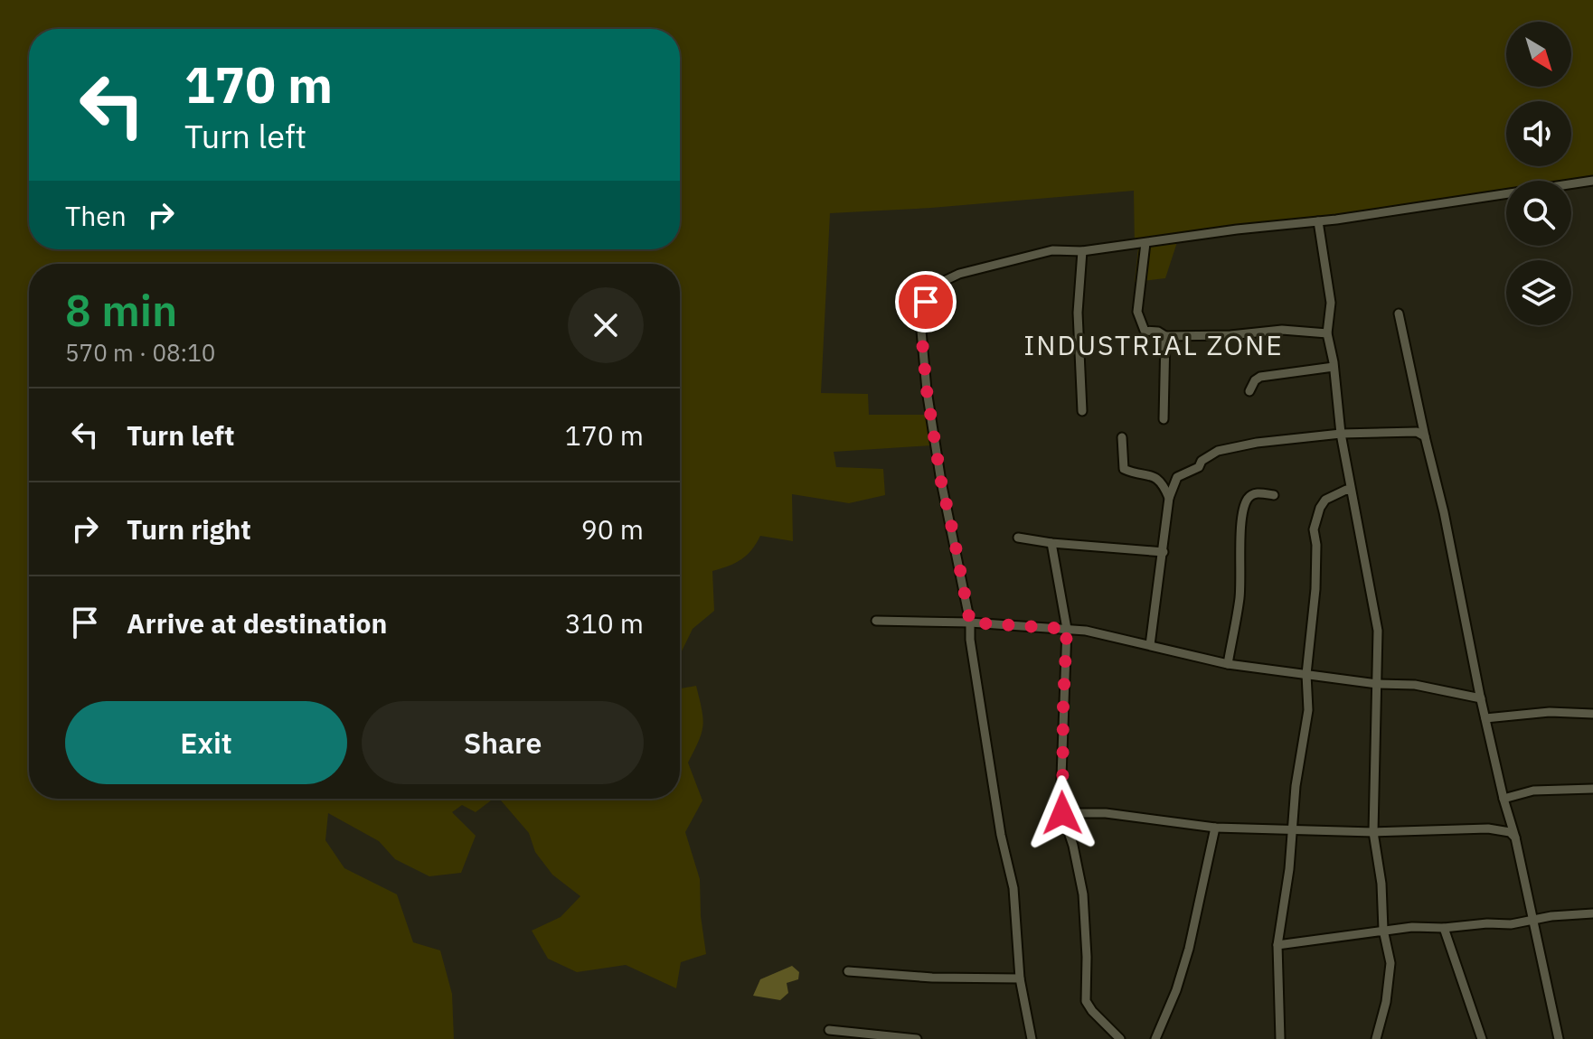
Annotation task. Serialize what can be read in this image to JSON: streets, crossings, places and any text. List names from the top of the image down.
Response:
{
  "districts": ["INDUSTRIAL ZONE"],
  "north": "bottom right",
  "page": {
    "turn": ["170 m", "Turn left"],
    "then": "Then",
    "heading": ["8 min", "570 m · 08:10"],
    "list": [
      {
        "name": "Turn left",
        "value": "170 m"
      },
      {
        "name": "Turn right",
        "value": "90 m"
      },
      {
        "name": "Arrive at destination",
        "value": "310 m"
      }
    ],
    "buttons": ["Exit", "Share"]
  }
}
